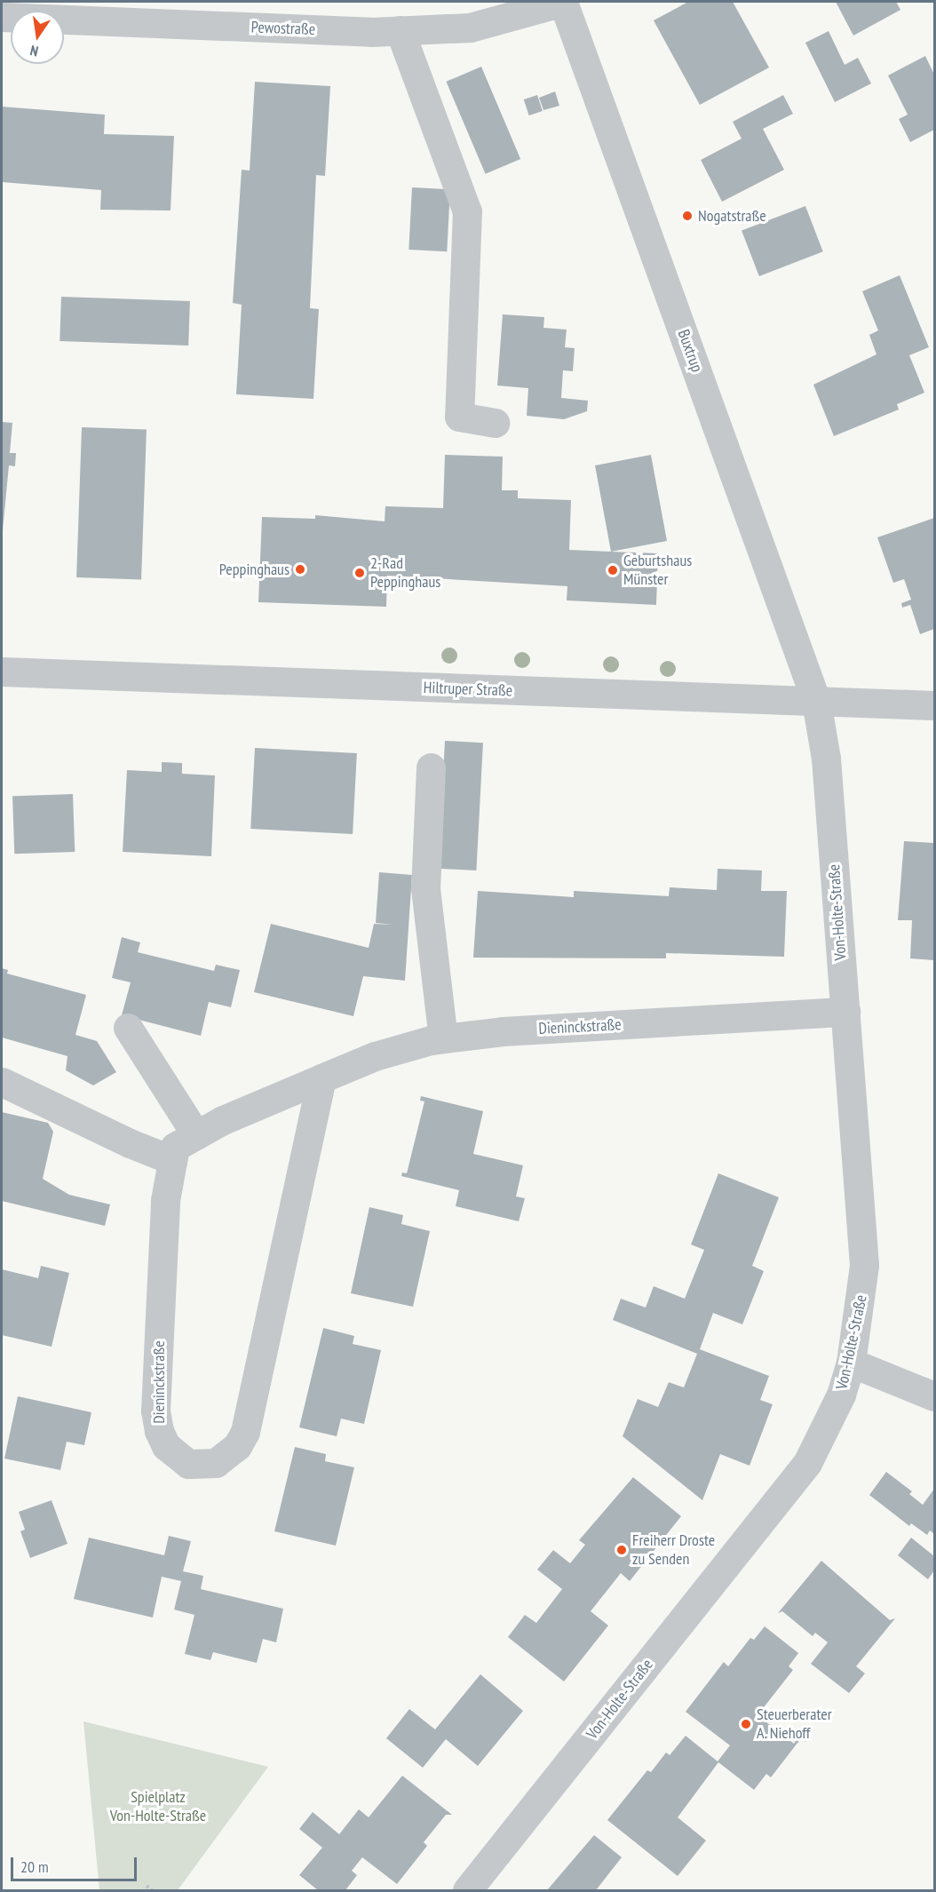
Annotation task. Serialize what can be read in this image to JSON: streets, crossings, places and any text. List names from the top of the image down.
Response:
{
  "streets": {
    "street": [
      "Pewostraße",
      "Buxtrup",
      "Hiltruper Straße",
      "Von-Holte-Straße",
      "Dieninckstraße"
    ]
  },
  "crossings": [
    ["Pewostraße", "Buxtrup"],
    ["Buxtrup", "Hiltruper Straße"],
    ["Buxtrup", "Von-Holte-Straße"],
    ["Hiltruper Straße", "Von-Holte-Straße"],
    ["Von-Holte-Straße", "Dieninckstraße"]
  ],
  "parks": ["Spielplatz Von-Holte-Straße"],
  "places": [
    "Nogatstraße",
    "Peppinghaus",
    "Geburtshaus Münster",
    "2-Rad Peppinghaus",
    "Freiherr Droste zu Senden",
    "Steuerberater A. Niehoff"
  ],
  "scale_bar": "20 m",
  "north": "bottom"
}
